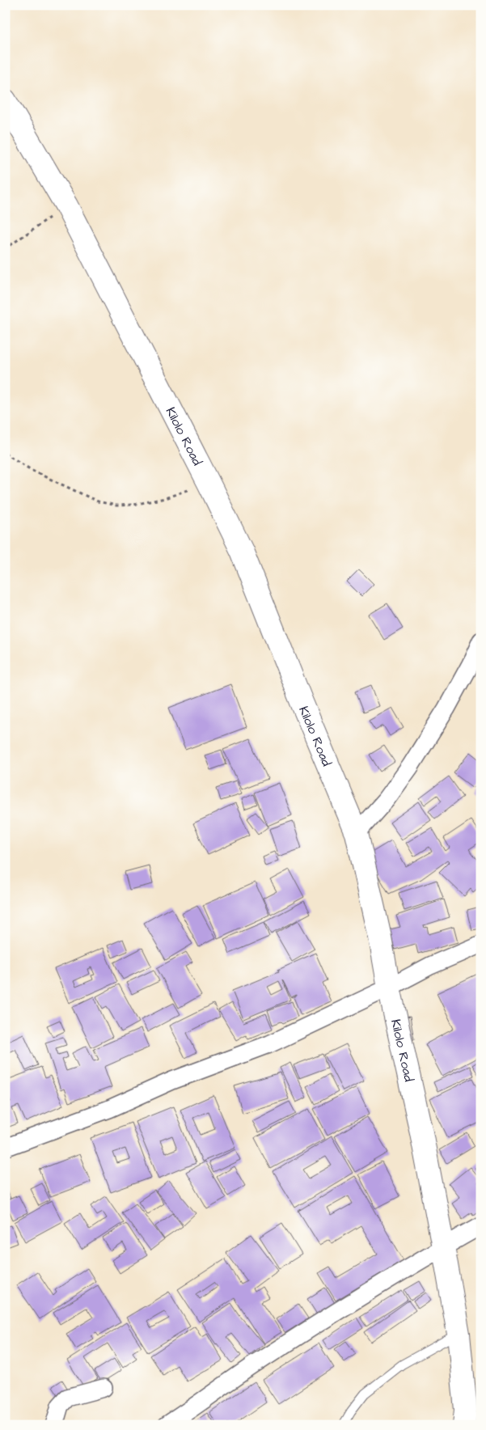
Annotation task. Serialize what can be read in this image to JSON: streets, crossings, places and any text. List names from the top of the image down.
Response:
{
  "streets": {
    "main road": ["Kilolo Road"]
  }
}
